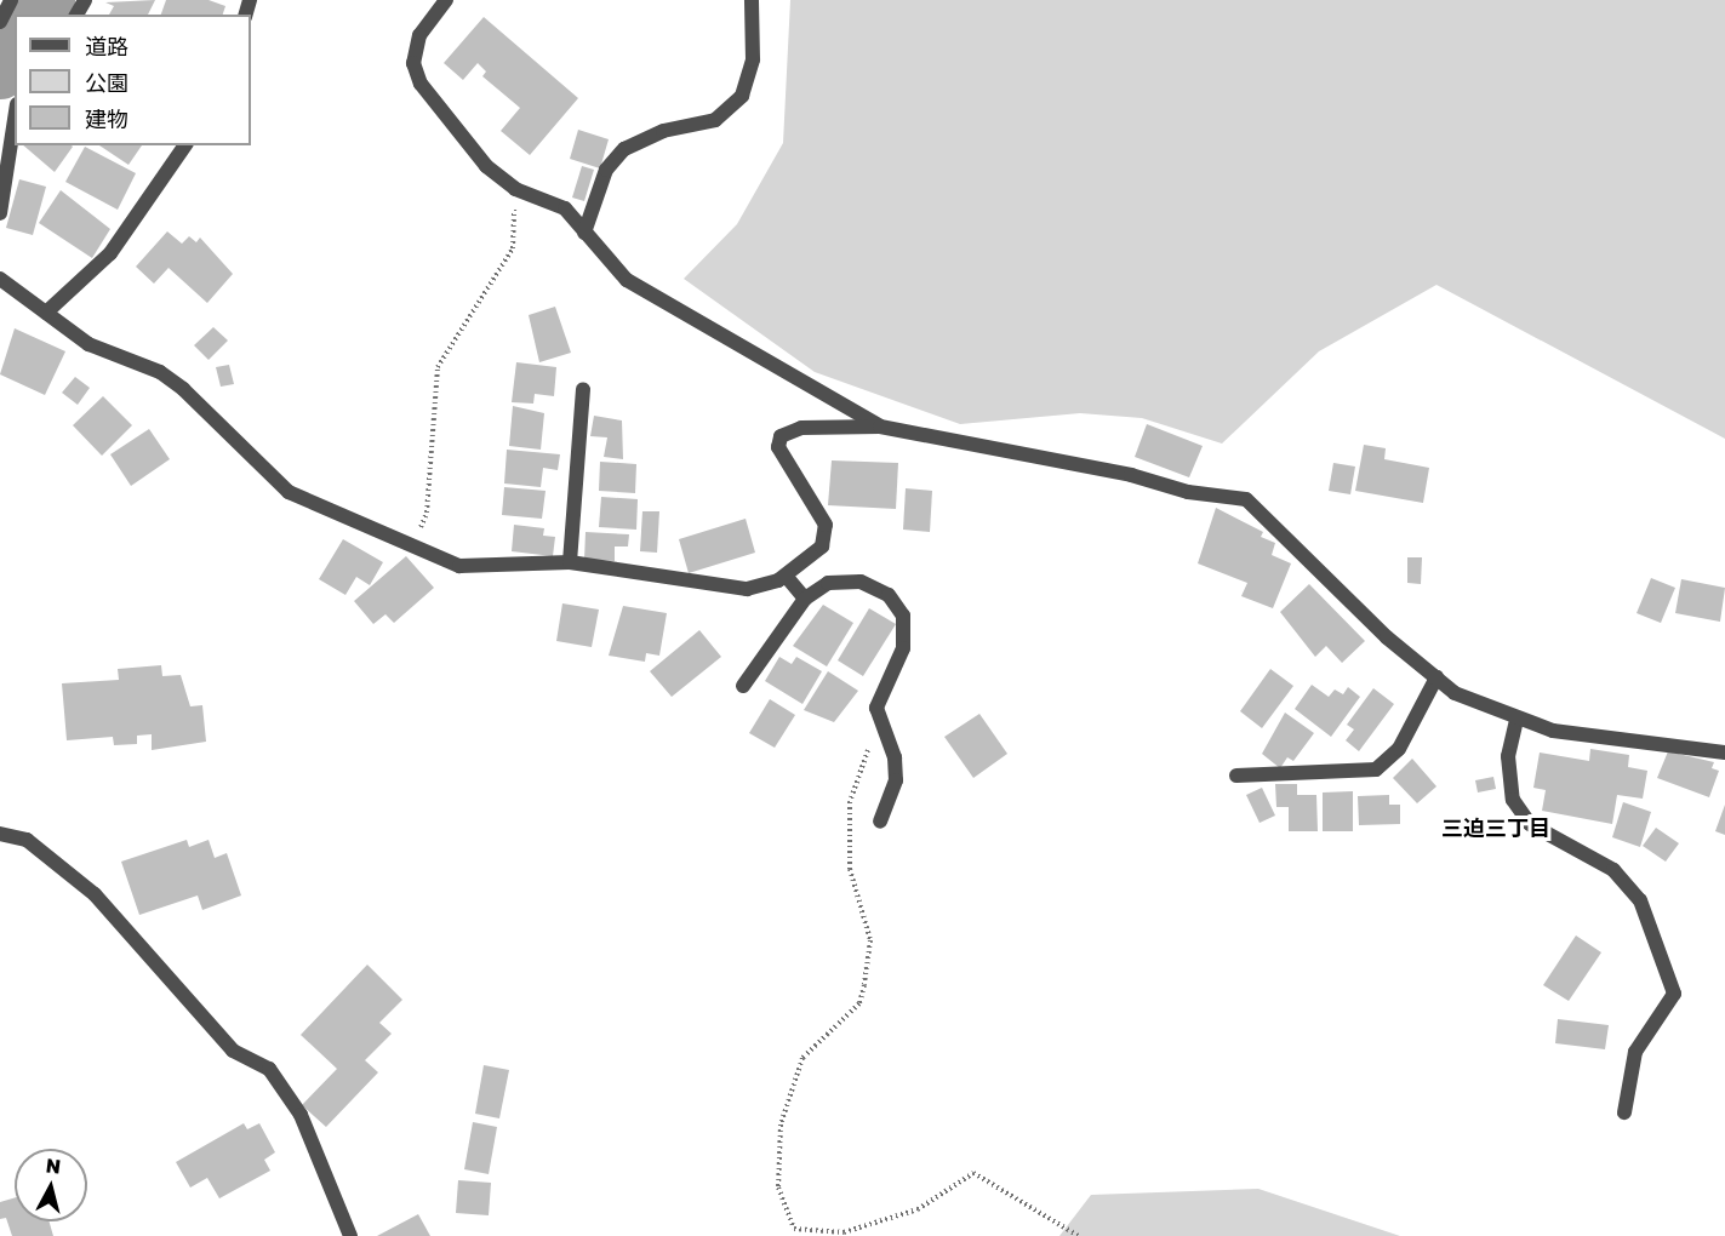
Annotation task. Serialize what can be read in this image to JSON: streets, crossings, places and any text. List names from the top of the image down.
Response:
{
  "districts": ["三迫三丁目"],
  "legend": ["道路", "公園", "建物"],
  "north": "top"
}
